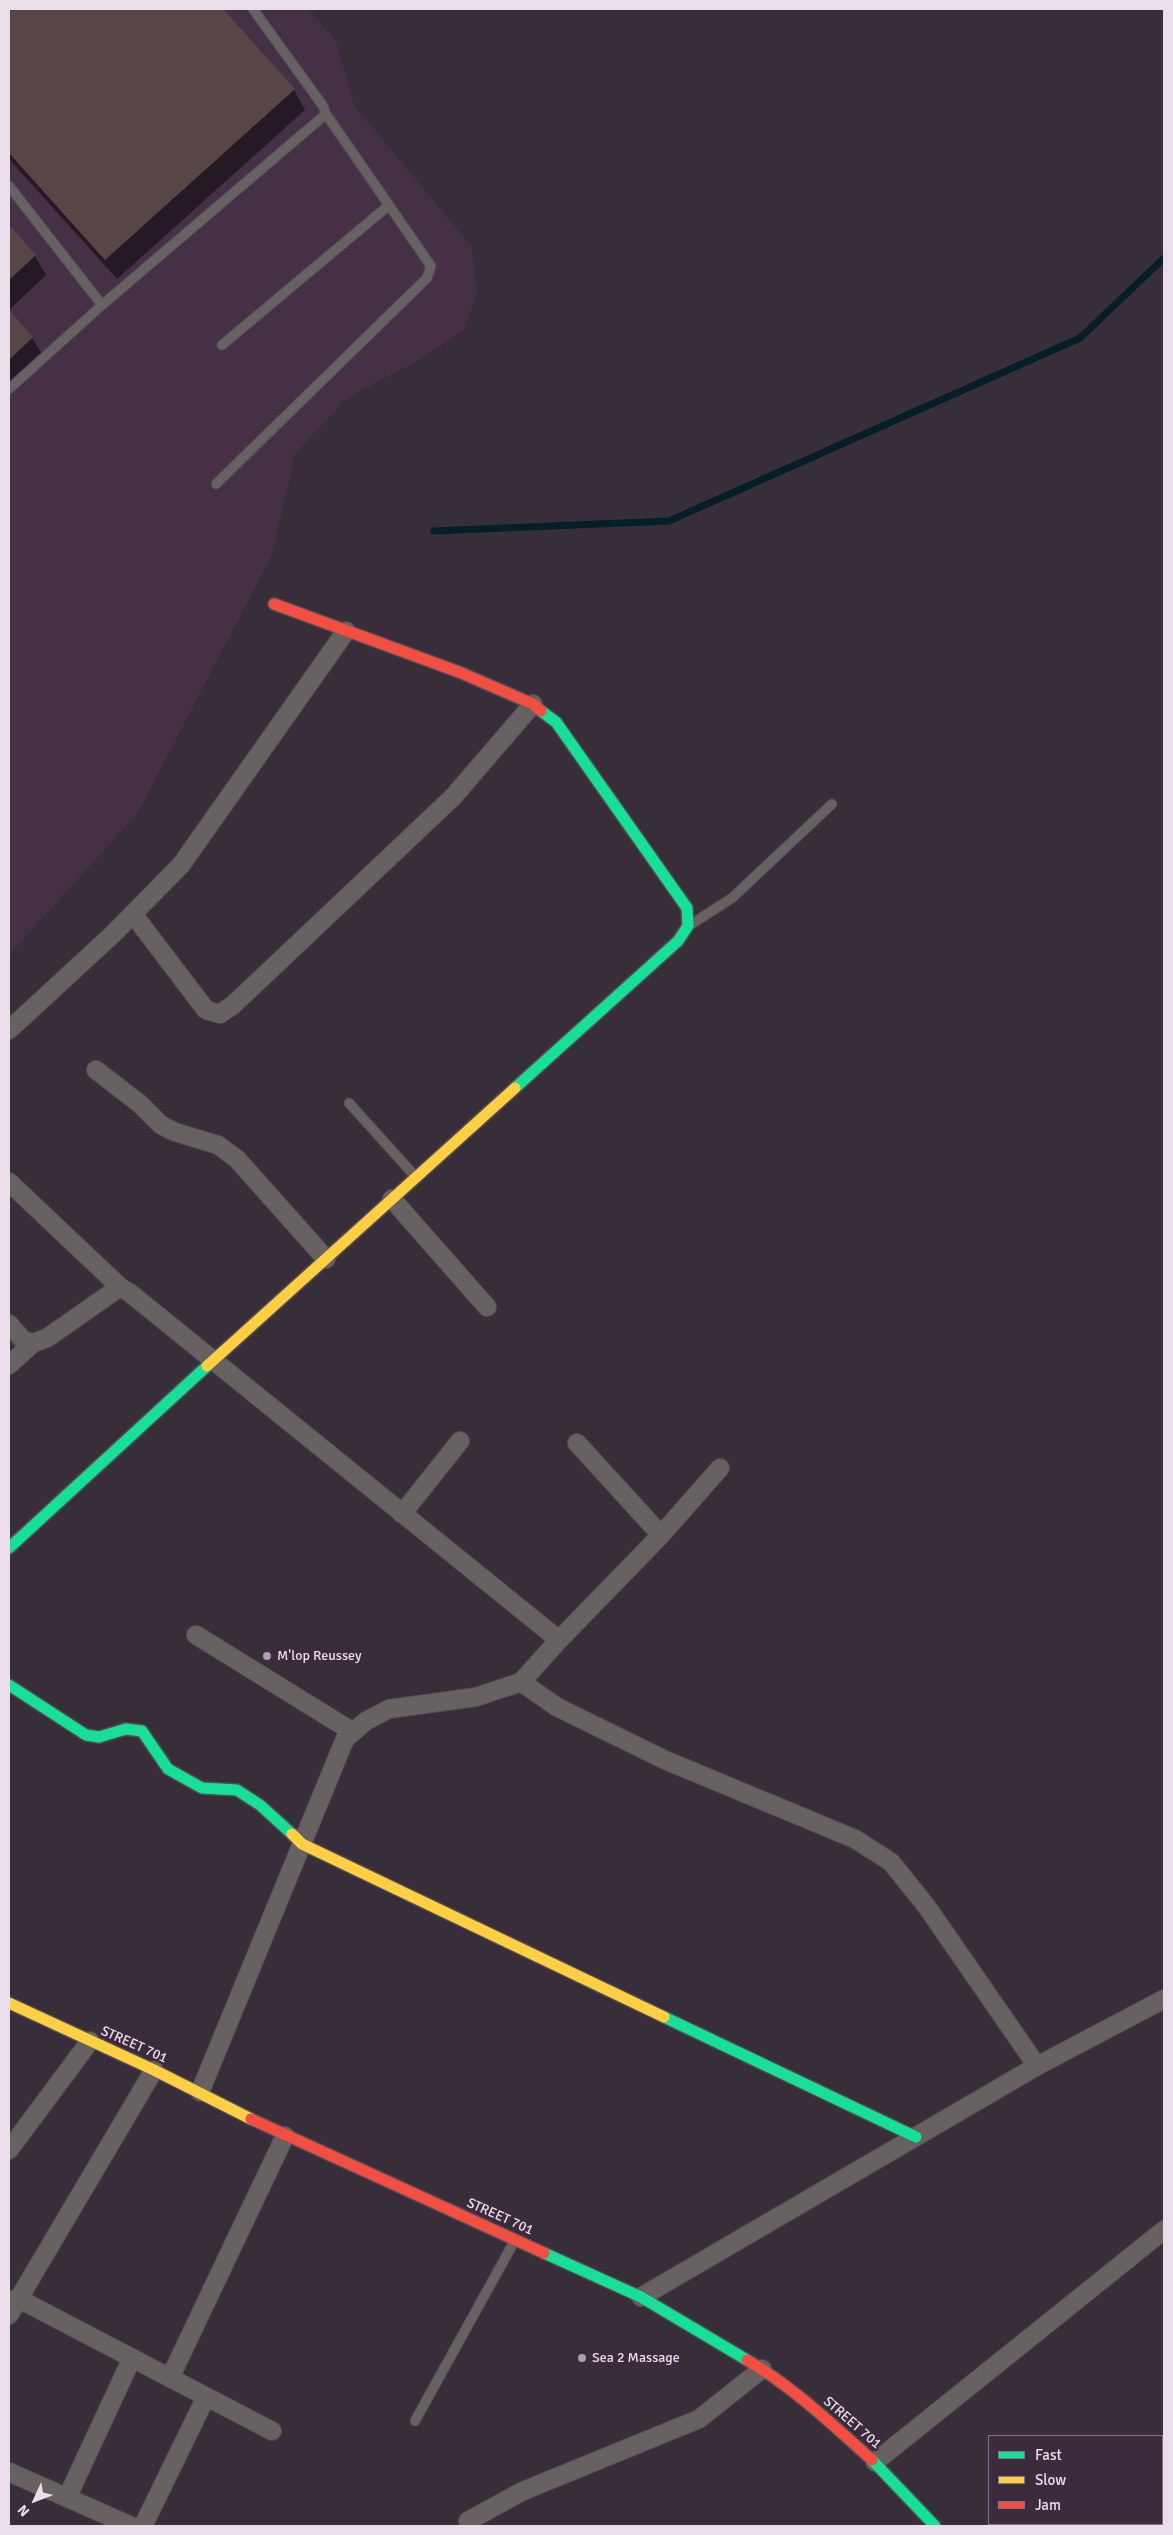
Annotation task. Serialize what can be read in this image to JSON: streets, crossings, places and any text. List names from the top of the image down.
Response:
{
  "streets": {
    "street": ["STREET 701"]
  },
  "places": ["M'lop Reussey", "Sea 2 Massage"],
  "legend": ["Fast", "Slow", "Jam"],
  "north": "bottom left"
}
